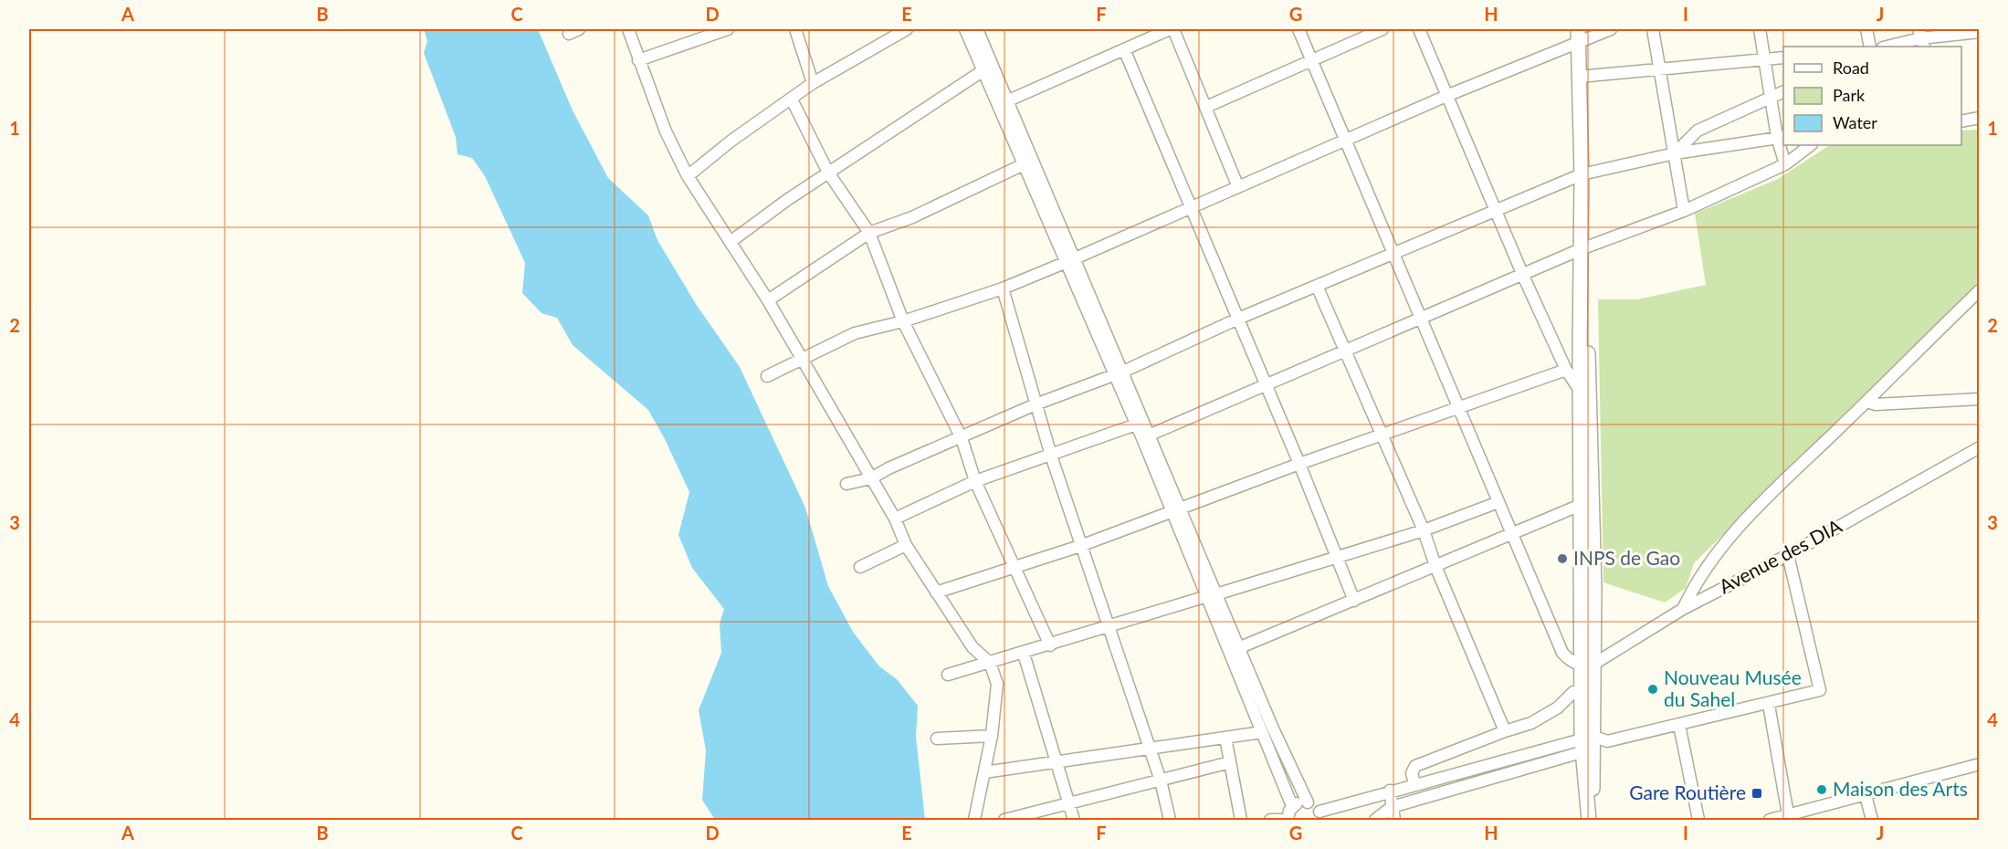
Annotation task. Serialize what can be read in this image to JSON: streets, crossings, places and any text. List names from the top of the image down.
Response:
{
  "streets": {
    "street": ["Avenue des DIA"]
  },
  "places": {
    "other": ["INPS de Gao", "Nouveau Musée du Sahel", "Maison des Arts"],
    "transit": ["Gare Routière"]
  },
  "legend": ["Road", "Park", "Water"],
  "grid": {
    "columns": [
      "A",
      "B",
      "C",
      "D",
      "E",
      "F",
      "G",
      "H",
      "I",
      "J"
    ],
    "rows": [
      "1",
      "2",
      "3",
      "4"
    ]
  }
}
